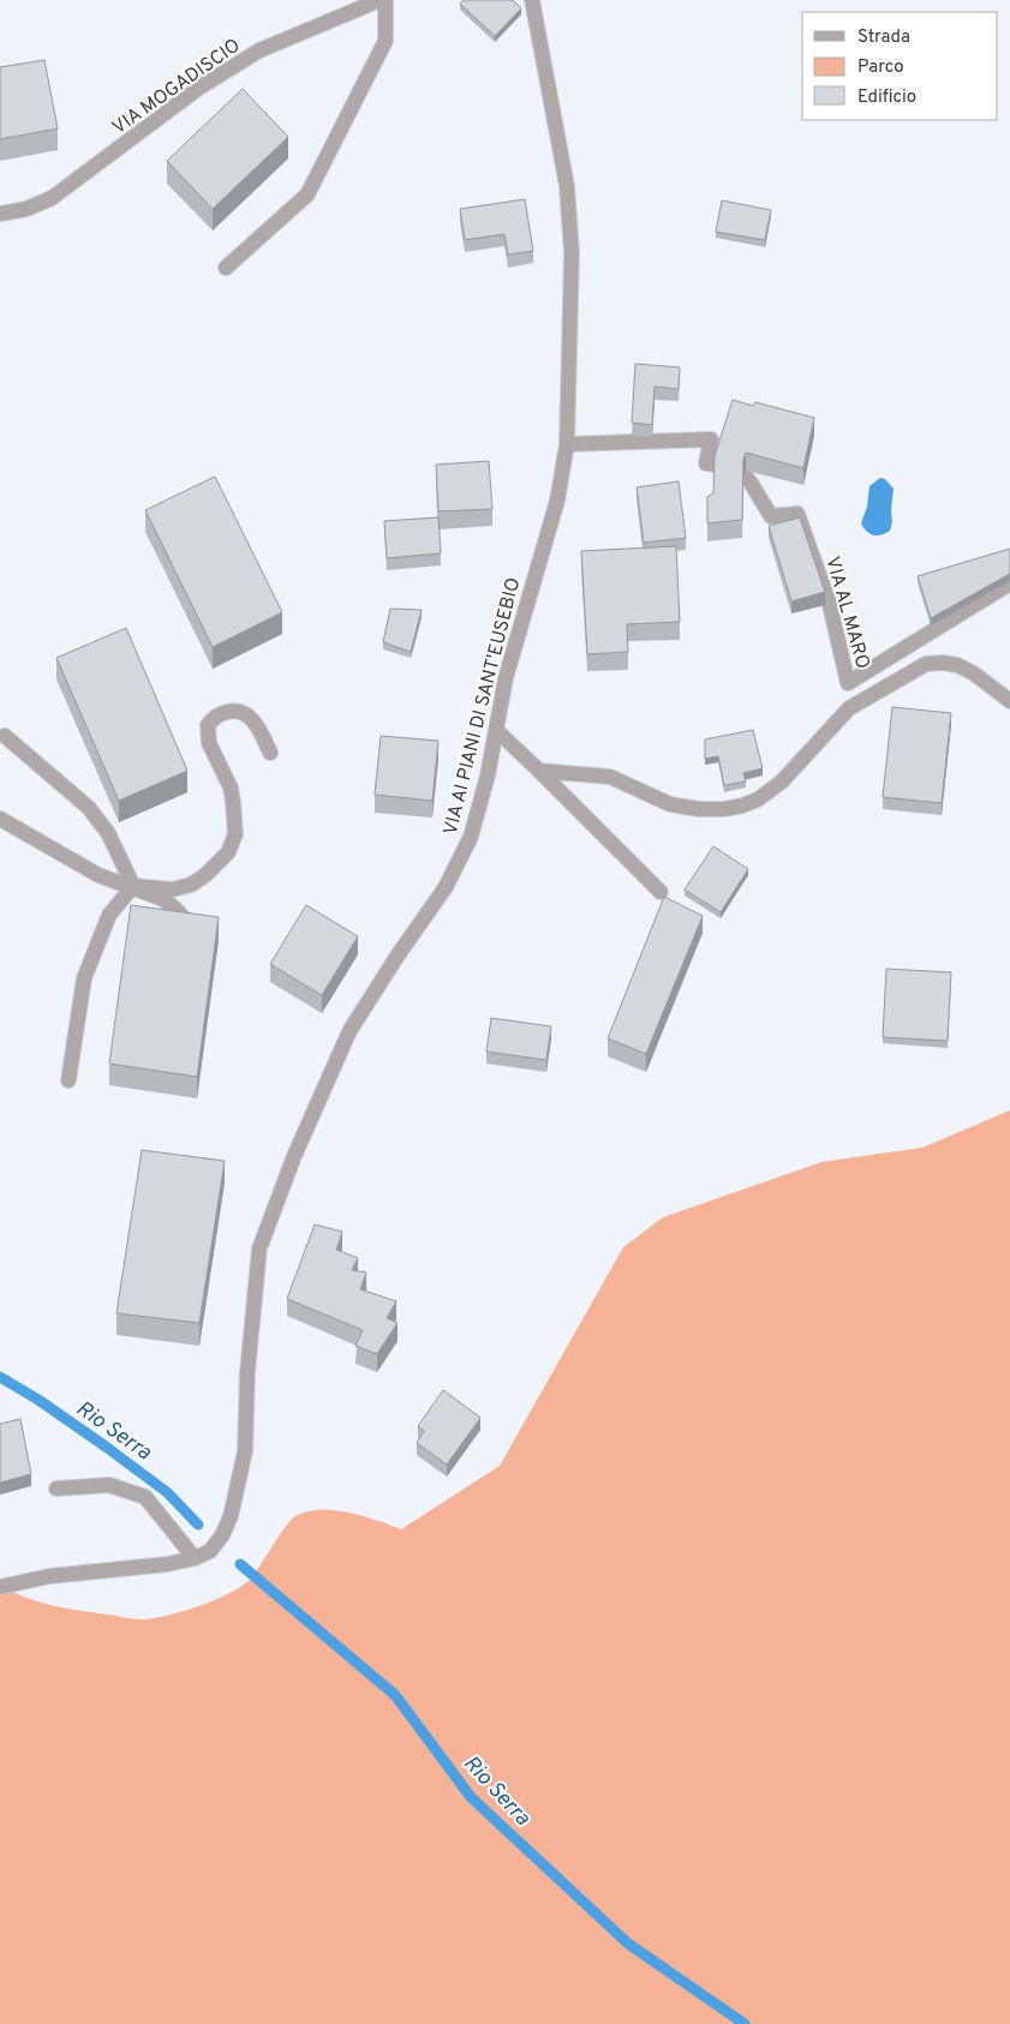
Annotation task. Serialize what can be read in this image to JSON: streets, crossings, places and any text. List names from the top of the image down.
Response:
{
  "streets": {
    "street": ["VIA MOGADISCIO", "VIA AL MARO", "VIA AI PIANI DI SANT'EUSEBIO"]
  },
  "water": ["Rio Serra"],
  "legend": ["Strada", "Parco", "Edificio"]
}
